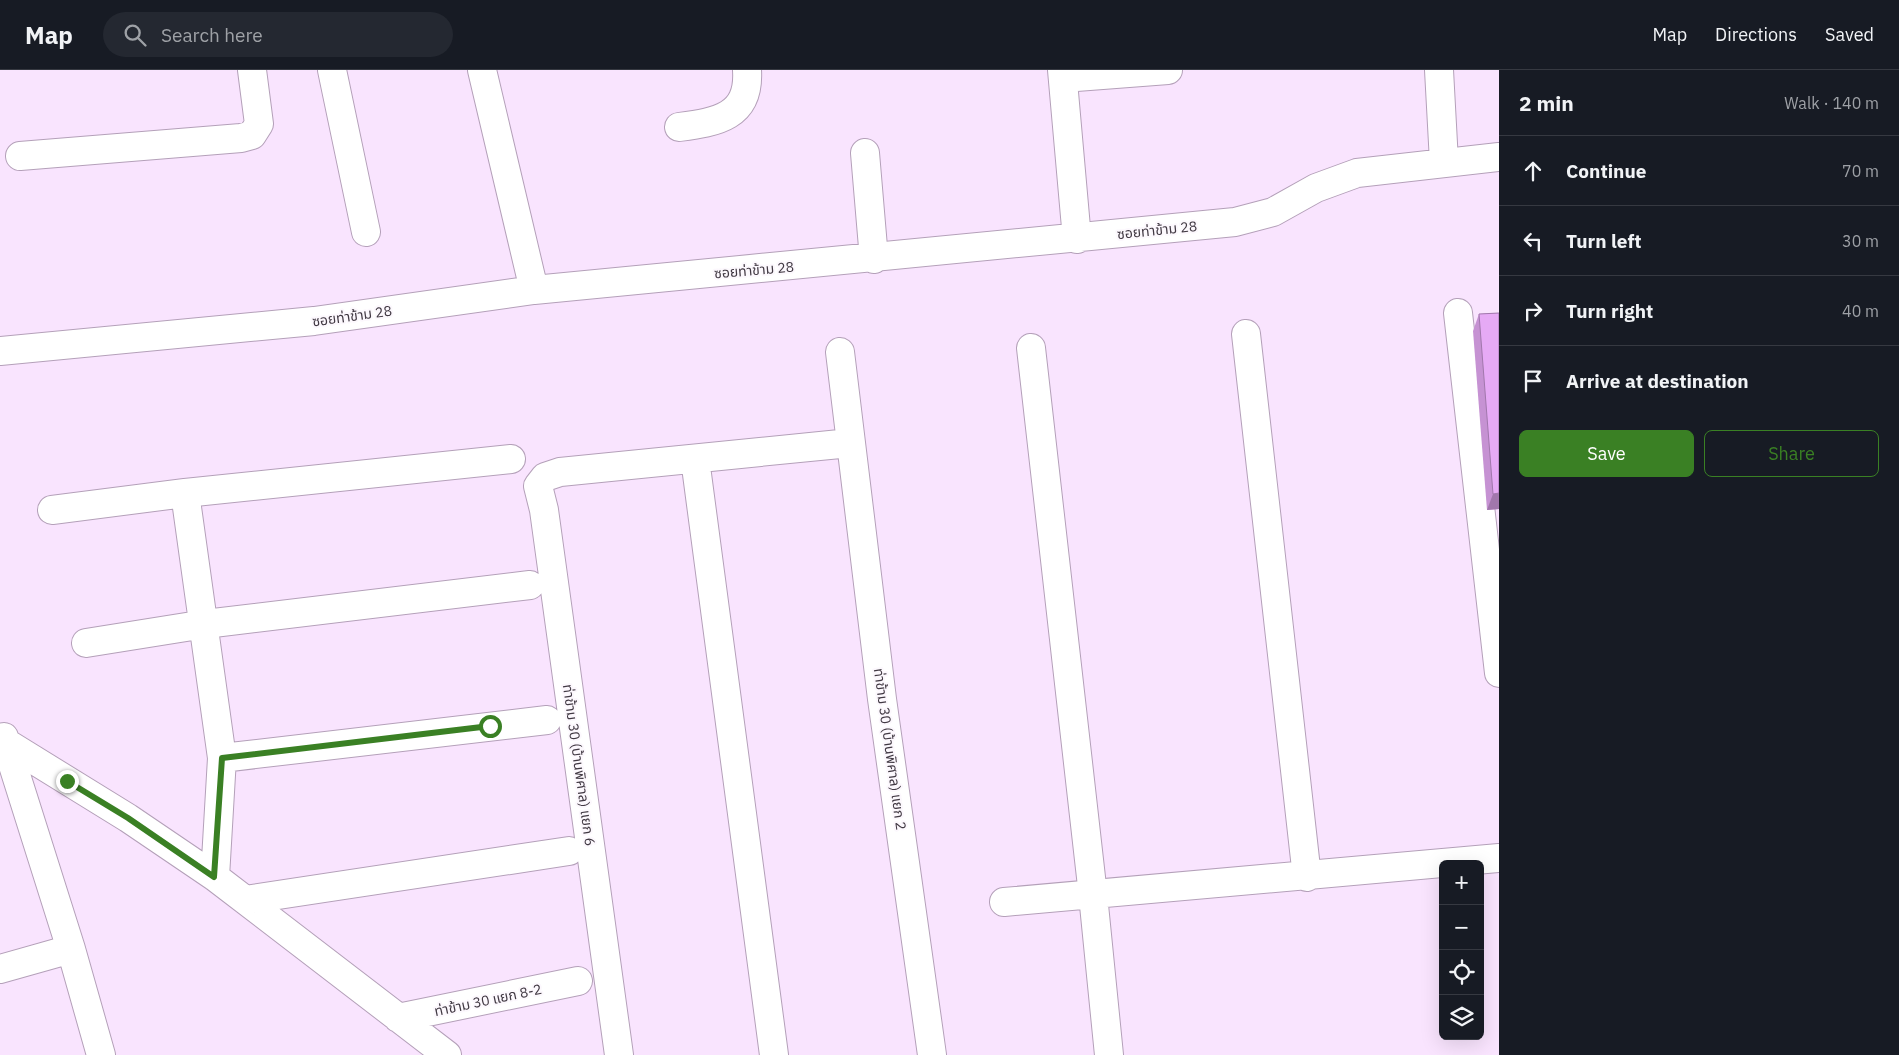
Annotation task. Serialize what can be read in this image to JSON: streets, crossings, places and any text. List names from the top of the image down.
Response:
{
  "streets": {
    "street": [
      "ซอยท่าข้าม 28",
      "ท่าข้าม 30 (บ้านพิศาล) แยก 2",
      "ท่าข้าม 30 (บ้านพิศาล) แยก 6",
      "ท่าข้าม 30 แยก 8-2"
    ]
  },
  "page": {
    "header": "Map",
    "search": "Search here",
    "nav": ["Map", "Directions", "Saved"],
    "heading": ["2 min", "Walk · 140 m"],
    "list": [
      ["Continue", "70 m"],
      ["Turn left", "30 m"],
      ["Turn right", "40 m"],
      "Arrive at destination"
    ],
    "buttons": ["Save", "Share"],
    "map_buttons": ["+", "−"]
  }
}
